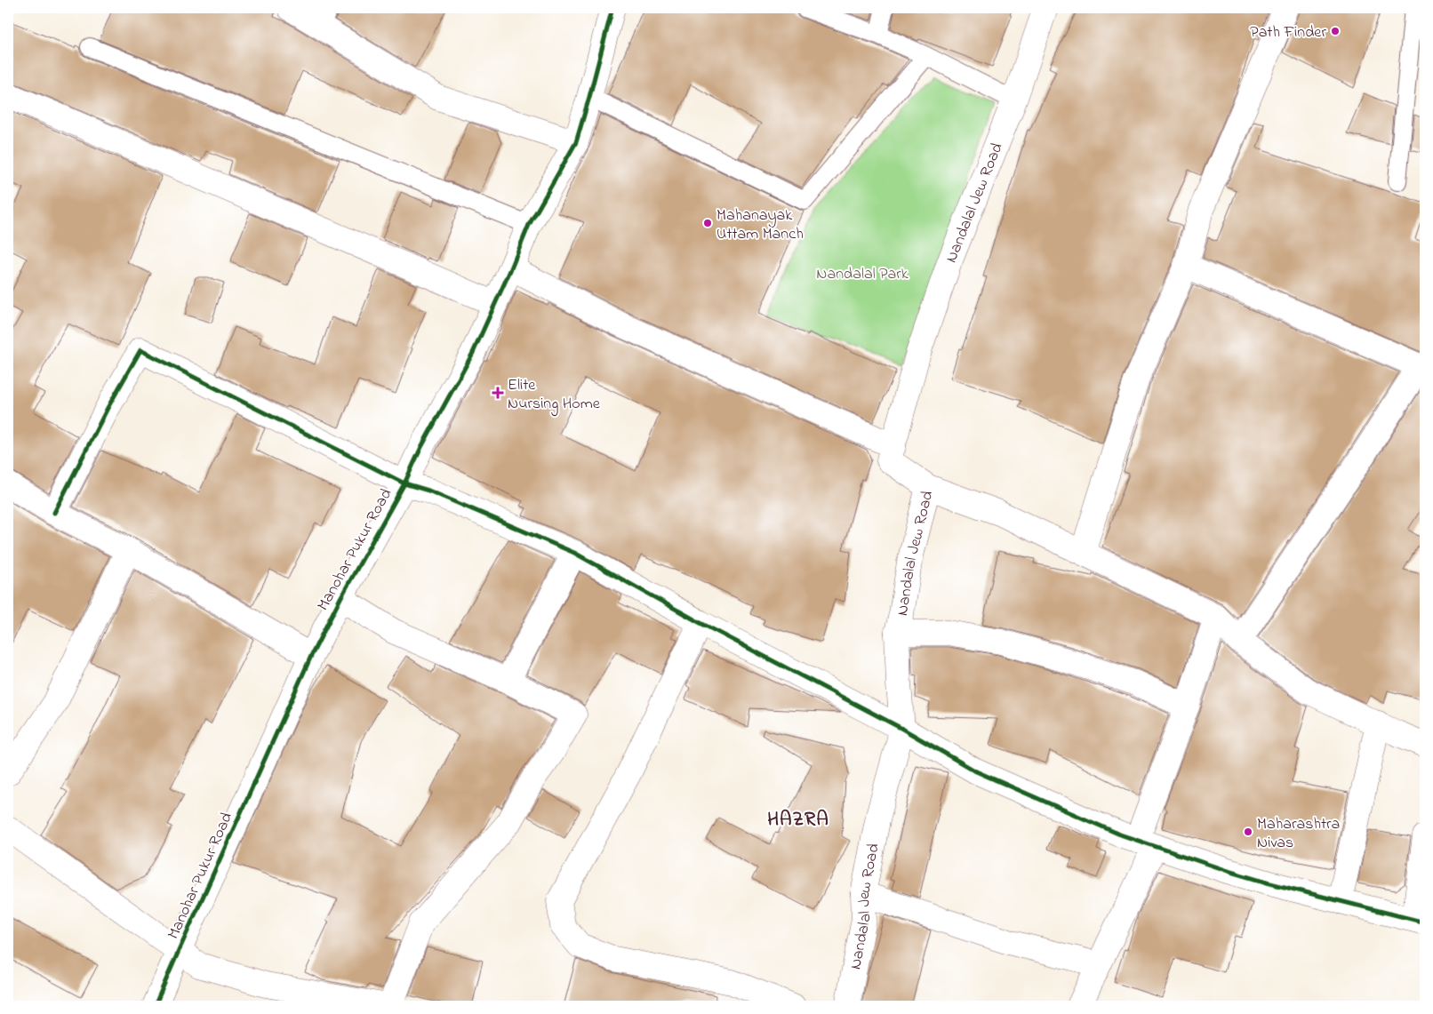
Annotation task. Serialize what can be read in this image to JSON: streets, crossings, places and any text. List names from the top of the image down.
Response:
{
  "streets": {
    "street": ["Nandalal Jew Road", "Manohar Pukur Road"]
  },
  "districts": ["HAZRA"],
  "parks": ["Nandalal Park"],
  "places": {
    "other": ["Path Finder", "Mahanayak Uttam Manch", "Maharashtra Nivas"],
    "health": ["Elite Nursing Home"]
  }
}
